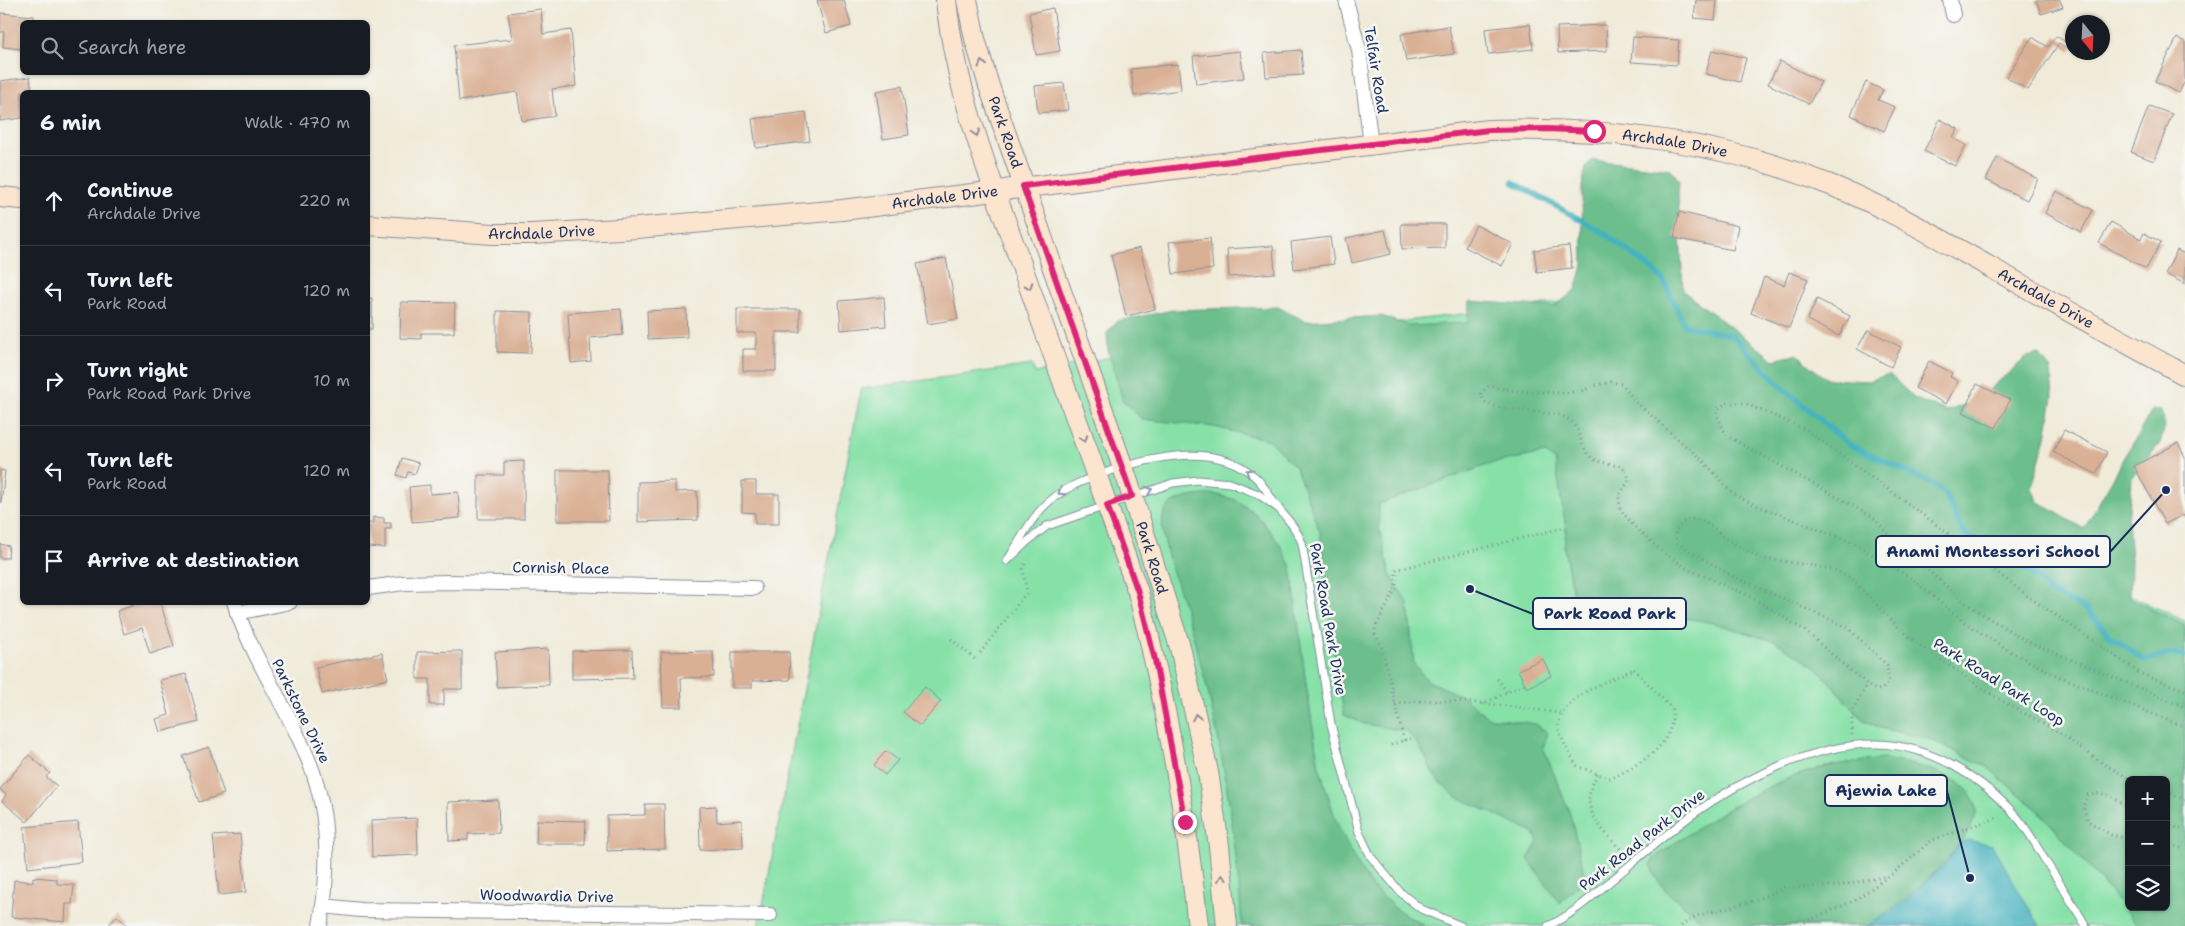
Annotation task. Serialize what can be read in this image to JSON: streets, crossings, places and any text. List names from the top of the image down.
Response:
{
  "streets": {
    "main road": ["Park Road", "Archdale Drive"],
    "street": [
      "Telfair Road",
      "Cornish Place",
      "Parkstone Drive",
      "Woodwardia Drive"
    ],
    "lane": ["Park Road Park Drive"],
    "path": ["Park Road Park Loop"]
  },
  "crossings": [
    ["Telfair Road", "Archdale Drive"],
    ["Park Road", "Archdale Drive"],
    ["Park Road", "Park Road Park Drive"],
    ["Parkstone Drive", "Woodwardia Drive"]
  ],
  "places": ["Anami Montessori School", "Park Road Park", "Ajewia Lake"],
  "north": "bottom",
  "page": {
    "search": "Search here",
    "heading": ["6 min", "Walk · 470 m"],
    "list": [
      ["Continue", "Archdale Drive", "220 m"],
      ["Turn left", "Park Road", "120 m"],
      ["Turn right", "Park Road Park Drive", "10 m"],
      ["Turn left", "Park Road", "120 m"],
      "Arrive at destination"
    ],
    "map_buttons": ["+", "−"]
  }
}
